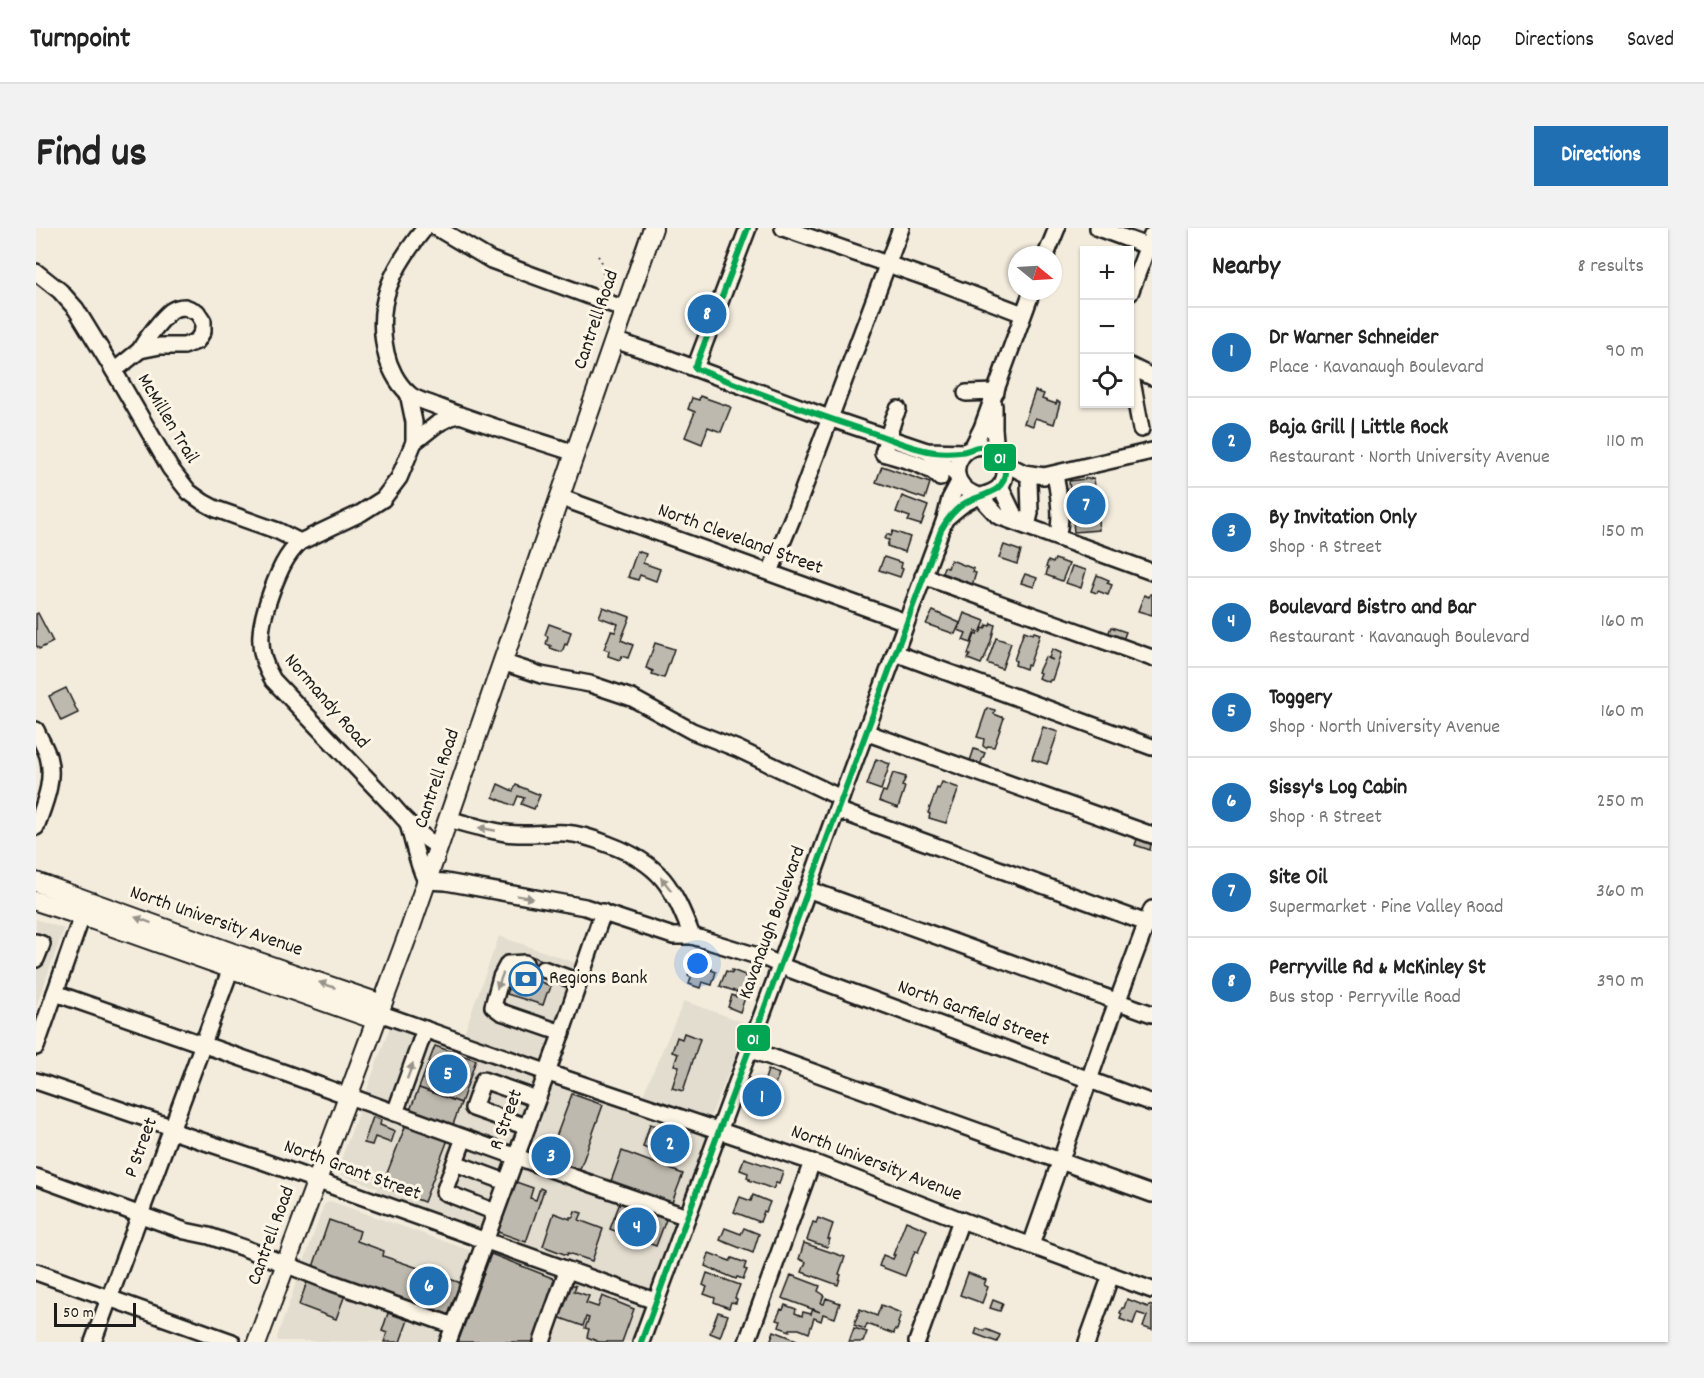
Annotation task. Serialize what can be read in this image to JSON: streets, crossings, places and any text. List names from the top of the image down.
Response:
{
  "streets": {
    "main road": ["Cantrell Road", "North University Avenue"],
    "street": [
      "McMillen Trail",
      "North Cleveland Street",
      "Normandy Road",
      "Kavanaugh Boulevard",
      "North Garfield Street",
      "R Street",
      "P Street",
      "North Grant Street"
    ]
  },
  "crossings": [
    ["Cantrell Road", "North Cleveland Street"],
    ["Cantrell Road", "Normandy Road"],
    ["Cantrell Road", "North University Avenue"],
    ["Cantrell Road", "North Garfield Street"],
    ["Cantrell Road", "North Grant Street"],
    ["McMillen Trail", "Normandy Road"],
    ["North Cleveland Street", "Kavanaugh Boulevard"],
    ["Normandy Road", "North Garfield Street"],
    ["North University Avenue", "Kavanaugh Boulevard"],
    ["North University Avenue", "R Street"],
    ["North University Avenue", "P Street"],
    ["Kavanaugh Boulevard", "North Garfield Street"],
    ["Kavanaugh Boulevard", "North Grant Street"],
    ["North Garfield Street", "R Street"],
    ["R Street", "North Grant Street"],
    ["P Street", "North Grant Street"]
  ],
  "places": {
    "bank": ["Regions Bank"]
  },
  "lines": ["transit line 01"],
  "scale_bar": "50 m",
  "north": "right",
  "page": {
    "header": "Turnpoint",
    "nav": ["Map", "Directions", "Saved"],
    "title": "Find us",
    "buttons": "Directions",
    "heading": ["Nearby", "8 results"],
    "map_buttons": ["+", "−"],
    "pins": [
      "8",
      "7",
      "5",
      "1",
      "2",
      "3",
      "4",
      "6"
    ],
    "list": [
      {
        "mark": "1",
        "name": "Dr Warner Schneider",
        "note": "Place · Kavanaugh Boulevard",
        "value": "90 m"
      },
      {
        "mark": "2",
        "name": "Baja Grill | Little Rock",
        "note": "Restaurant · North University Avenue",
        "value": "110 m"
      },
      {
        "mark": "3",
        "name": "By Invitation Only",
        "note": "Shop · R Street",
        "value": "150 m"
      },
      {
        "mark": "4",
        "name": "Boulevard Bistro and Bar",
        "note": "Restaurant · Kavanaugh Boulevard",
        "value": "160 m"
      },
      {
        "mark": "5",
        "name": "Toggery",
        "note": "Shop · North University Avenue",
        "value": "160 m"
      },
      {
        "mark": "6",
        "name": "Sissy's Log Cabin",
        "note": "Shop · R Street",
        "value": "250 m"
      },
      {
        "mark": "7",
        "name": "Site Oil",
        "note": "Supermarket · Pine Valley Road",
        "value": "360 m"
      },
      {
        "mark": "8",
        "name": "Perryville Rd & McKinley St",
        "note": "Bus stop · Perryville Road",
        "value": "390 m"
      }
    ],
    "scale": "50 m"
  }
}
